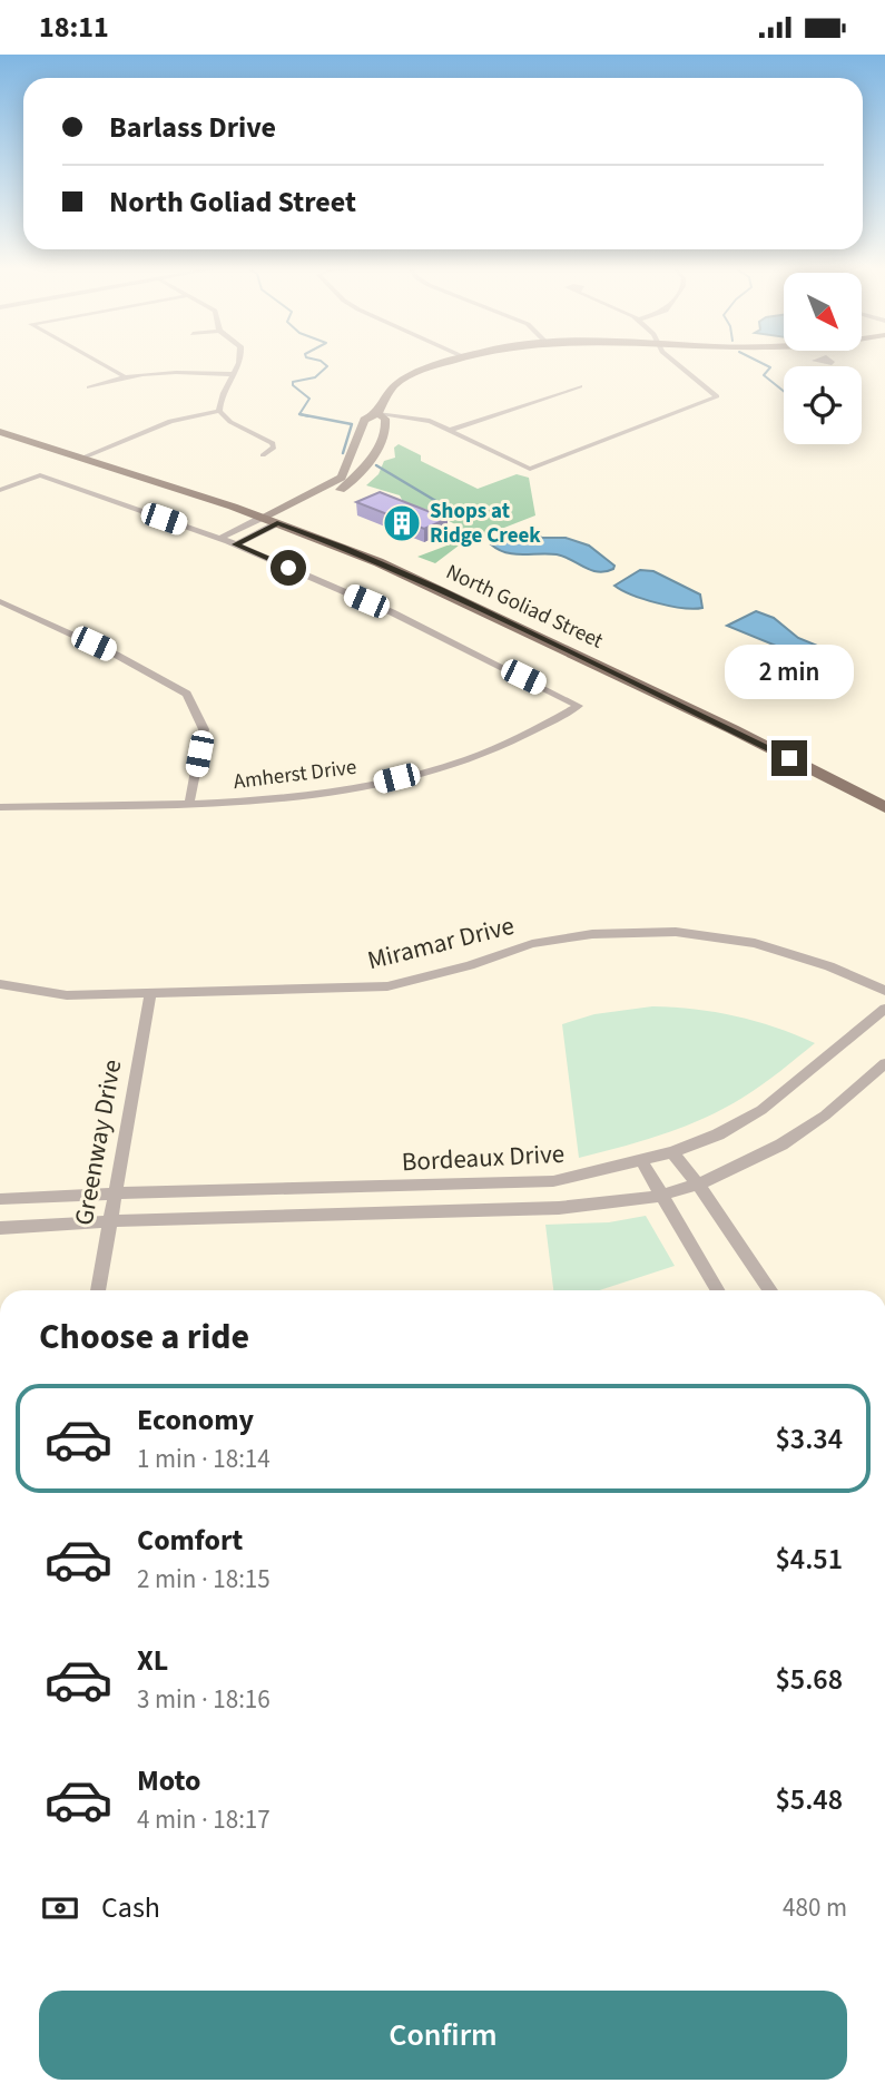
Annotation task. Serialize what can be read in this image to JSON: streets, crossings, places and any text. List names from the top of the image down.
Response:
{
  "streets": {
    "main road": ["North Goliad Street"],
    "street": [
      "Amherst Drive",
      "Miramar Drive",
      "Greenway Drive",
      "Bordeaux Drive"
    ]
  },
  "crossings": [
    ["Miramar Drive", "Greenway Drive"],
    ["Greenway Drive", "Bordeaux Drive"]
  ],
  "places": {
    "building": ["Shops at Ridge Creek"]
  },
  "north": "bottom right",
  "page": {
    "status": "18:11",
    "banner": ["Barlass Drive", "North Goliad Street"],
    "bubble": "2 min",
    "heading": "Choose a ride",
    "list": [
      {
        "name": "Economy",
        "note": "1 min · 18:14",
        "value": "$3.34"
      },
      {
        "name": "Comfort",
        "note": "2 min · 18:15",
        "value": "$4.51"
      },
      {
        "name": "XL",
        "note": "3 min · 18:16",
        "value": "$5.68"
      },
      {
        "name": "Moto",
        "note": "4 min · 18:17",
        "value": "$5.48"
      }
    ],
    "pay": ["Cash", "480 m"],
    "buttons": "Confirm"
  }
}
